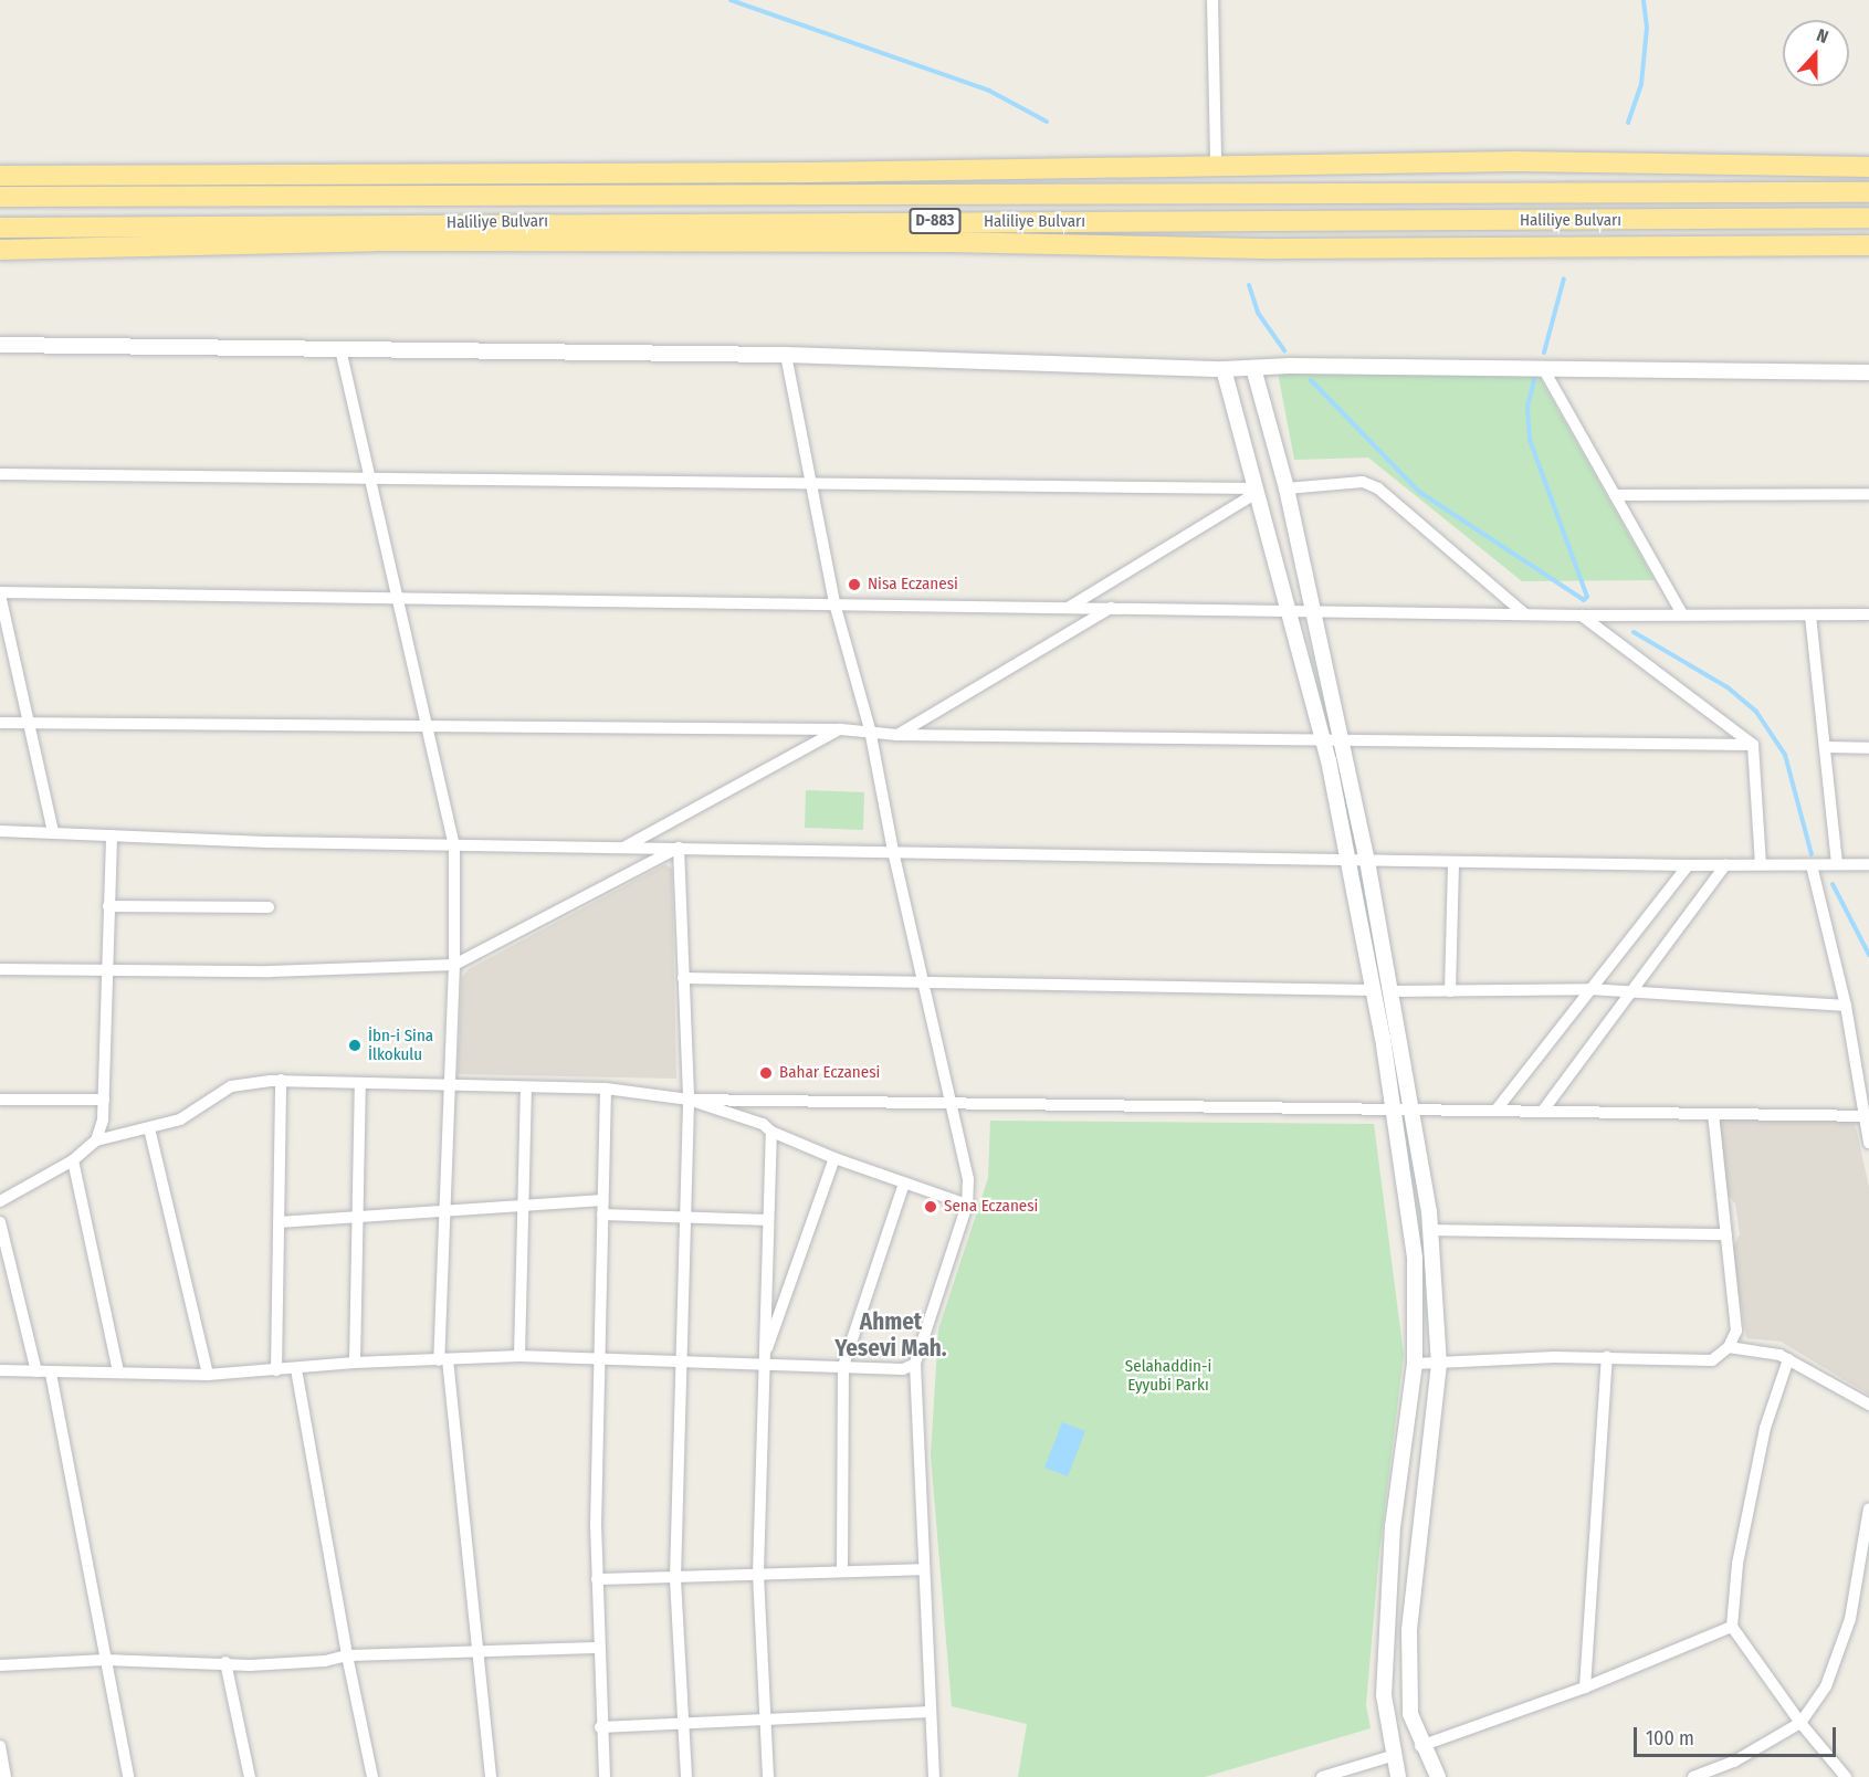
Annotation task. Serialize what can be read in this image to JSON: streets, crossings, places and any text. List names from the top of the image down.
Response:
{
  "streets": {
    "highway": ["D-883", "Haliliye Bulvarı"]
  },
  "districts": ["Ahmet Yesevi Mah."],
  "parks": ["Selahaddin-i Eyyubi Parkı"],
  "places": [
    "Nisa Eczanesi",
    "İbn-i Sina İlkokulu",
    "Bahar Eczanesi",
    "Sena Eczanesi"
  ],
  "scale_bar": "100 m",
  "north": "top"
}
